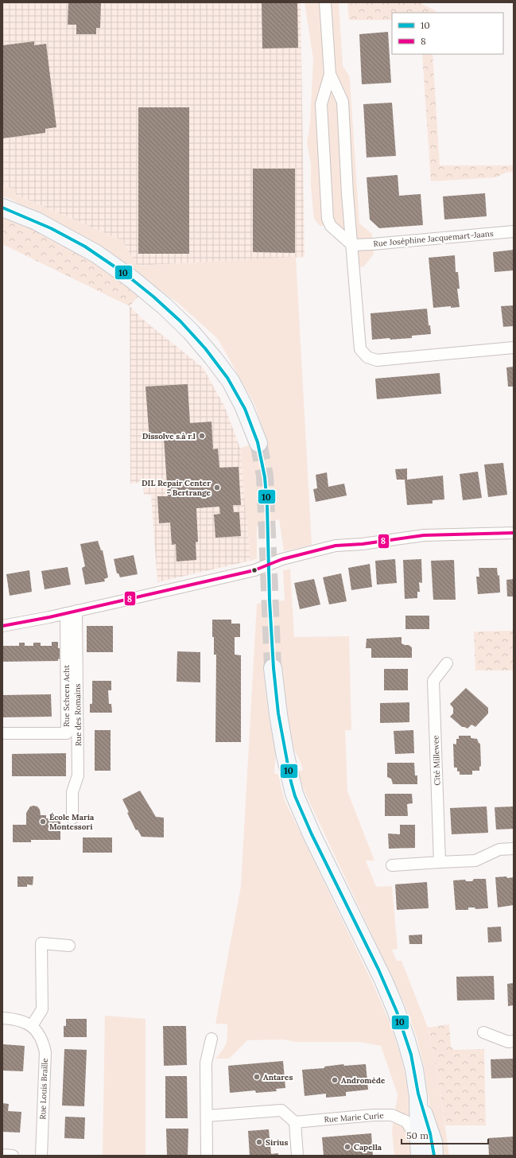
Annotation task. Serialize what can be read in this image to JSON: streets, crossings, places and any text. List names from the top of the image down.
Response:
{
  "streets": {
    "street": [
      "Rue Joséphine Jacquemart-Jaans",
      "Rue Scheen Acht",
      "Rue des Romains",
      "Cité Millewee",
      "Rue Louis Braille",
      "Rue Marie Curie"
    ]
  },
  "places": [
    "Dissolve s.à r.l",
    "DIL Repair Center - Bertrange",
    "École Maria Montessori",
    "Antares",
    "Andromède",
    "Sirius",
    "Capella"
  ],
  "lines": ["transit line 10", "transit line 8"],
  "legend": ["10", "8"],
  "scale_bar": "50 m"
}
